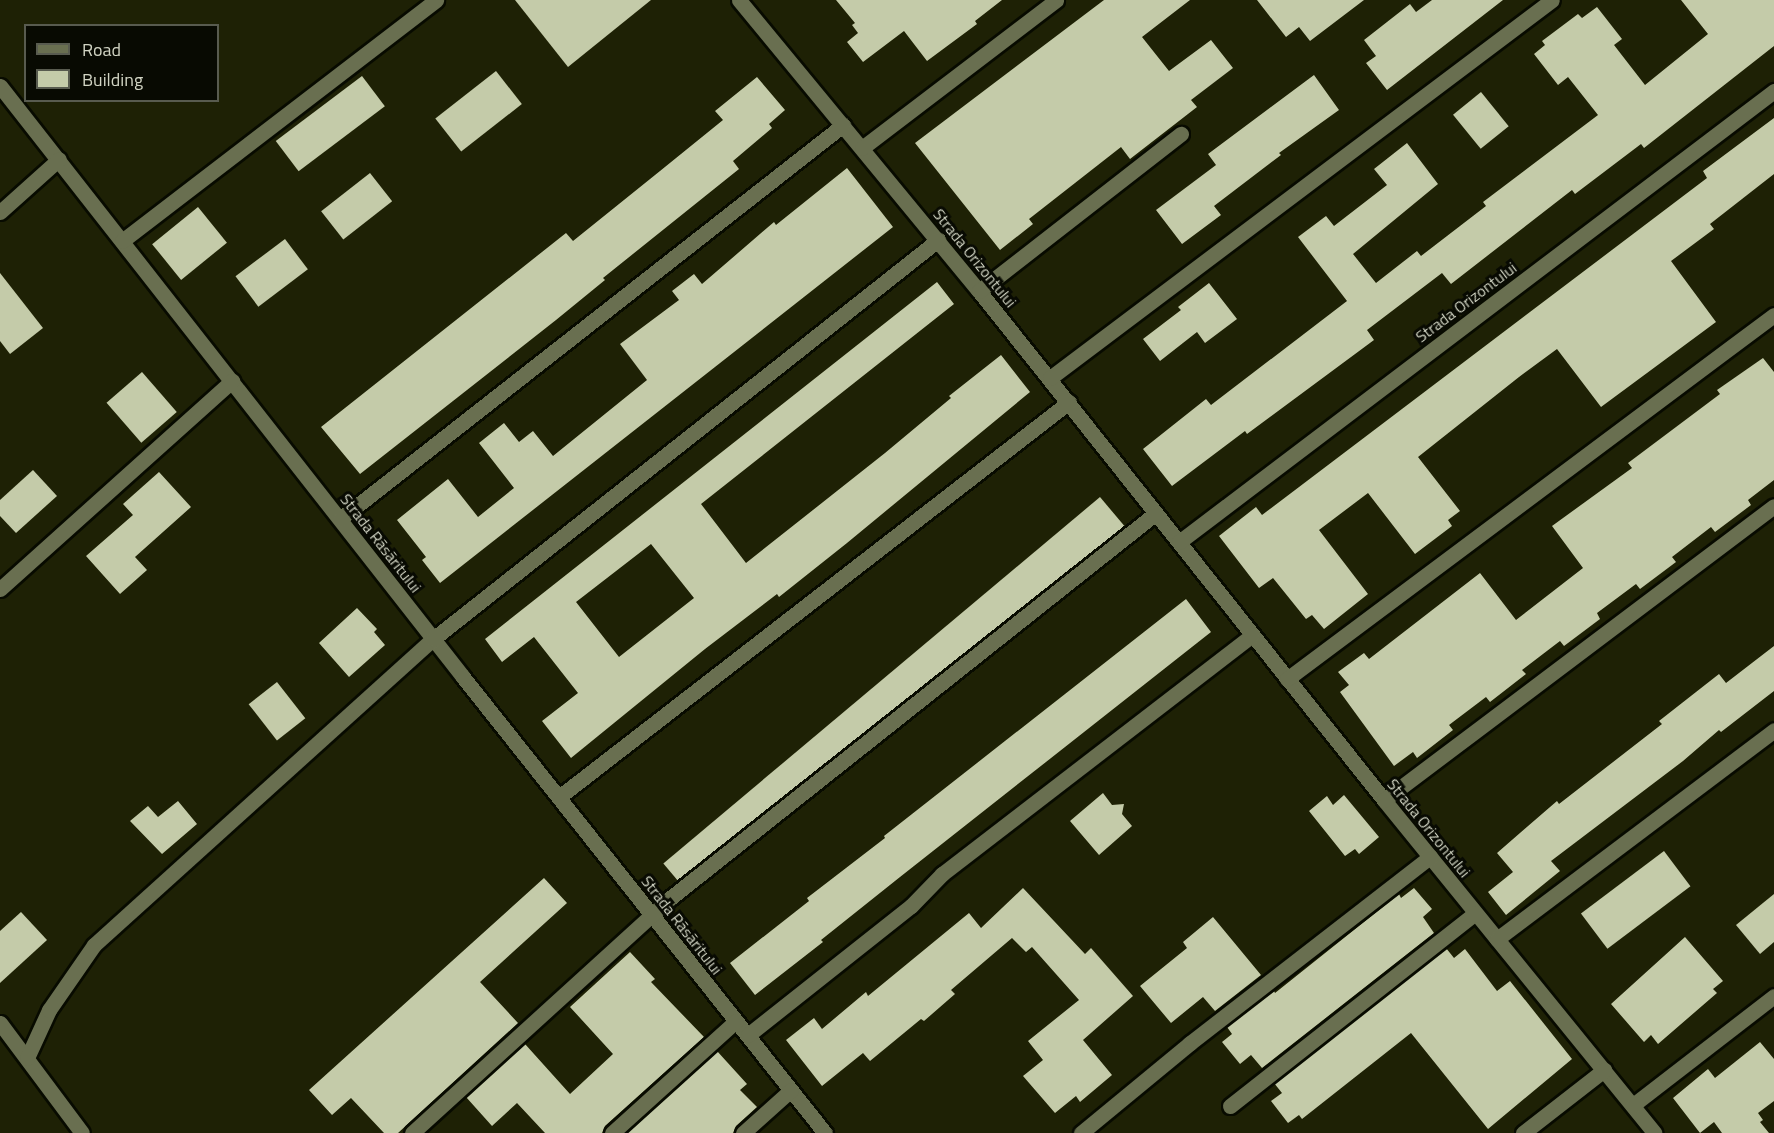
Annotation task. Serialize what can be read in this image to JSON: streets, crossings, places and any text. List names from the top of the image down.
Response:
{
  "streets": {
    "street": ["Strada Orizontului", "Strada Răsăritului"]
  },
  "legend": ["Road", "Building"]
}
